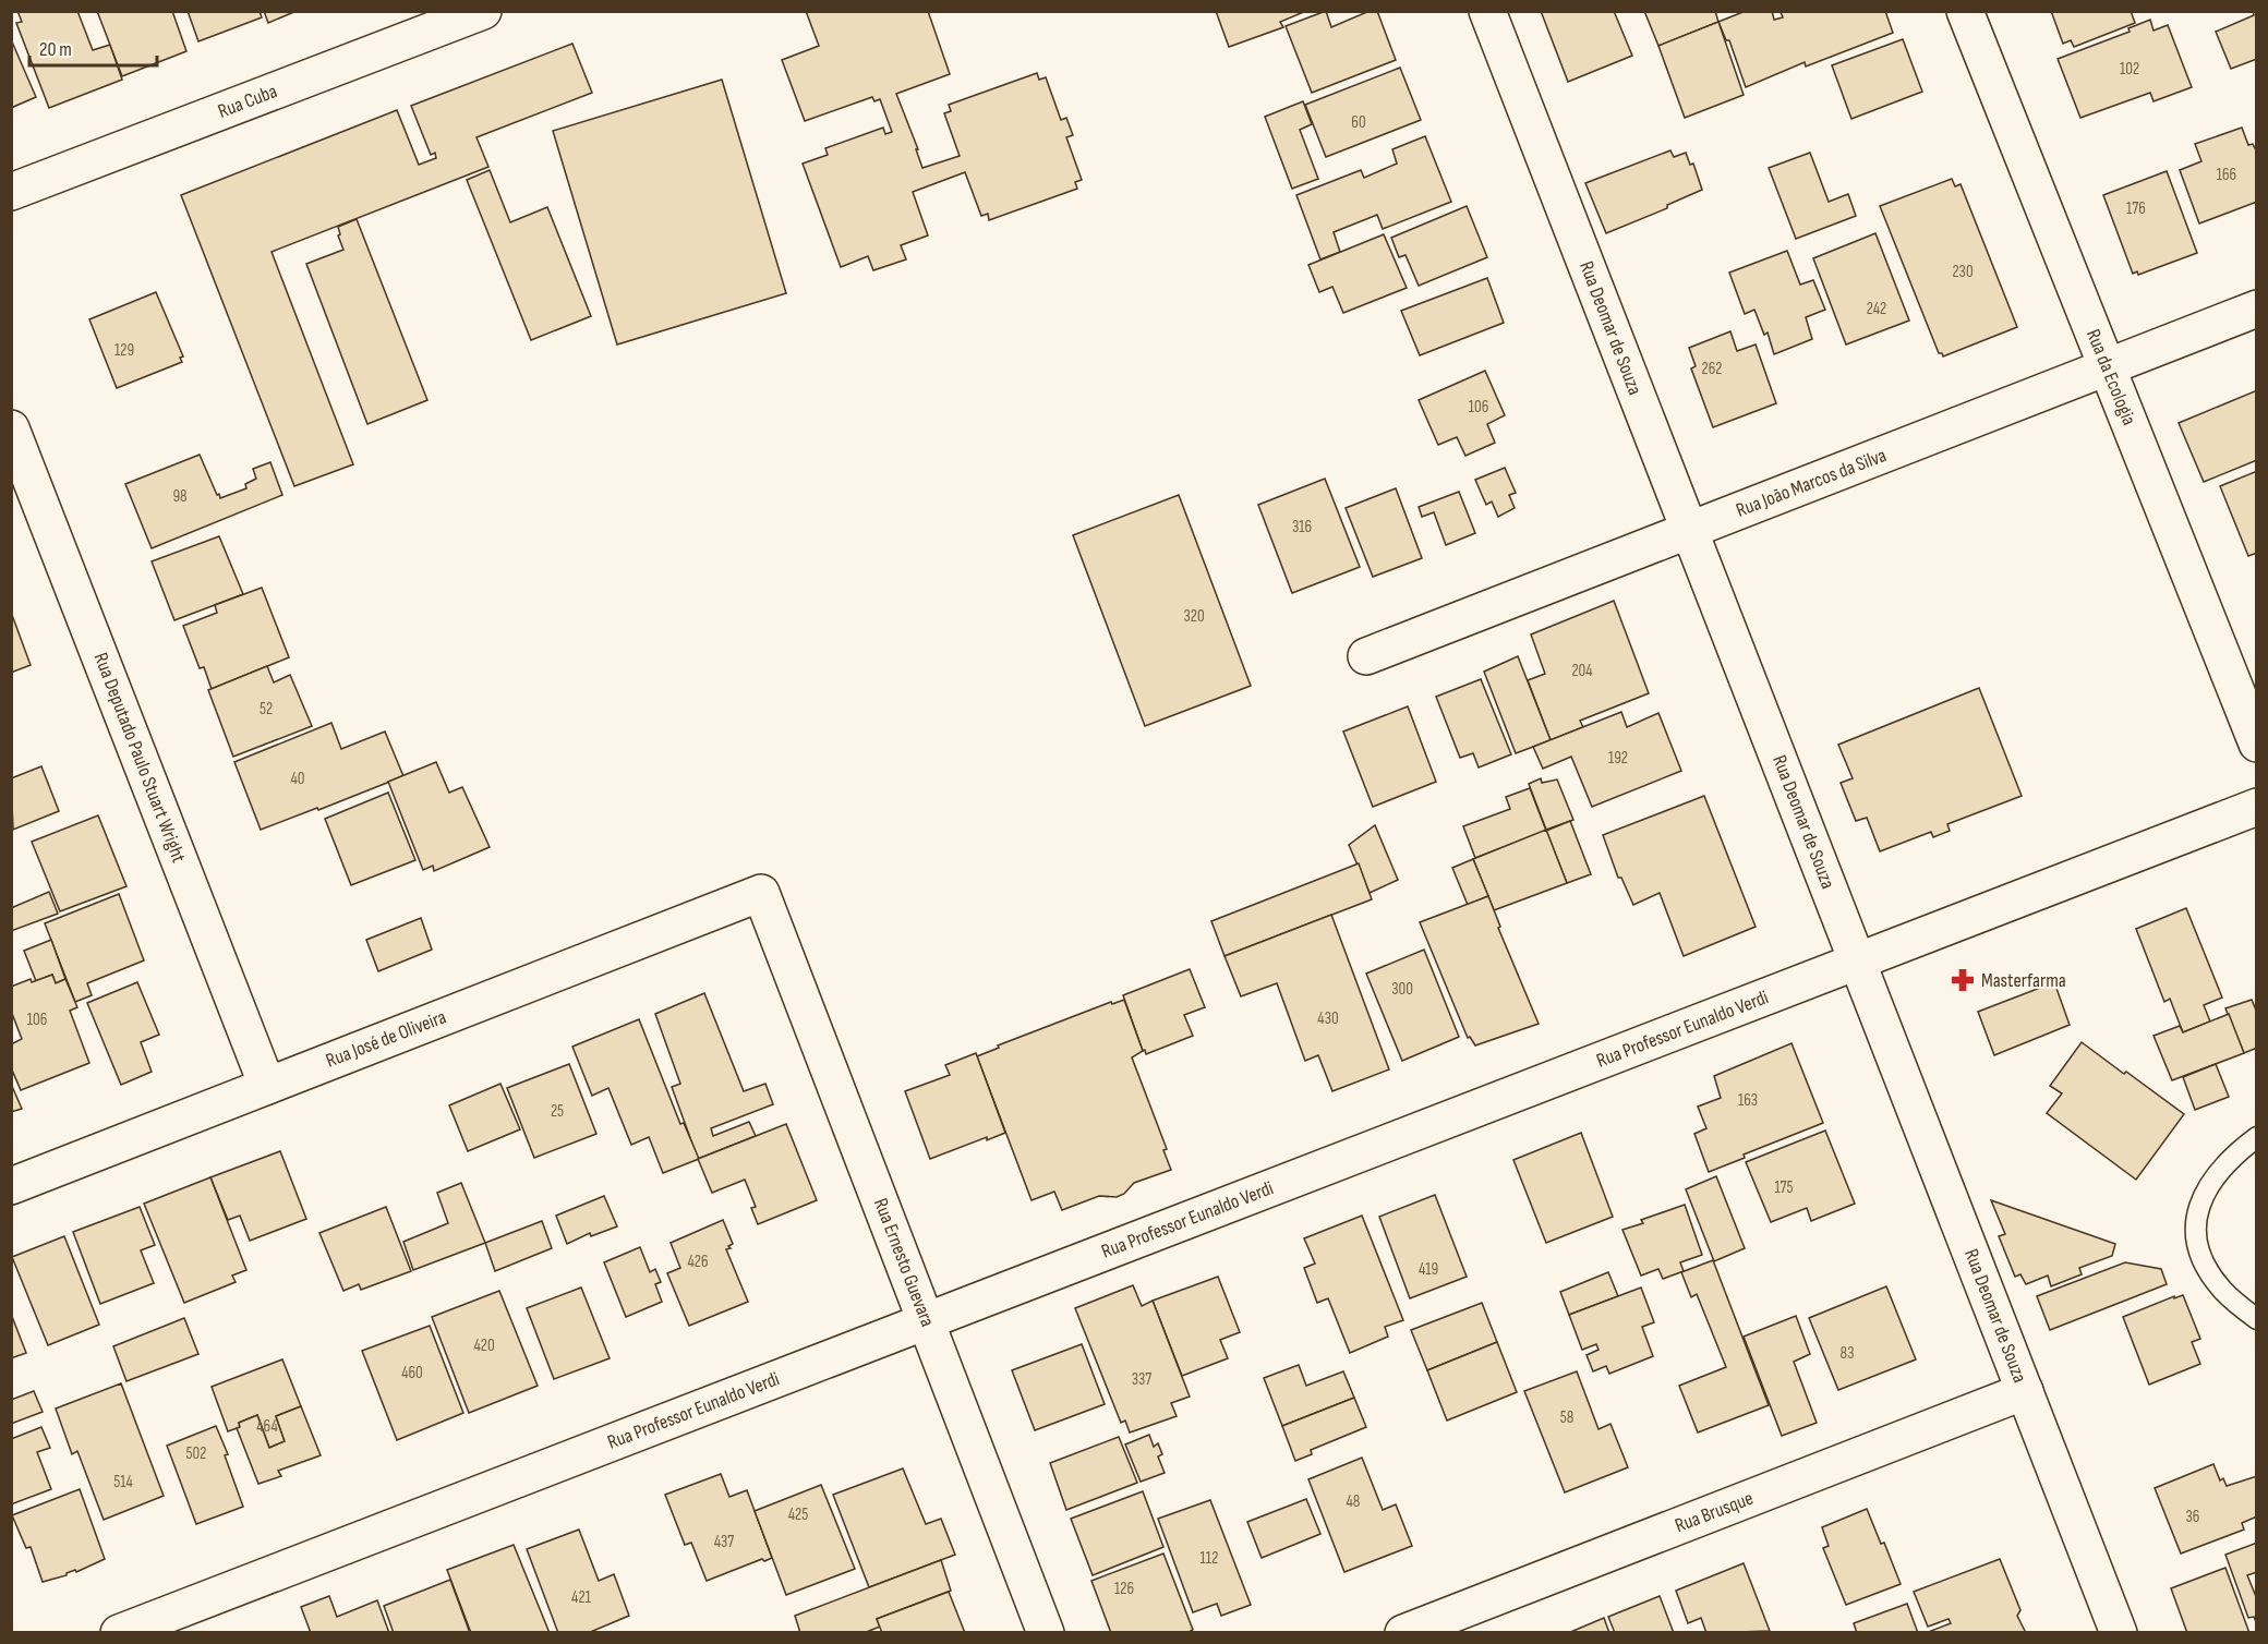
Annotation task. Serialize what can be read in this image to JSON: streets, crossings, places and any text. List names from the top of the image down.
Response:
{
  "streets": {
    "street": [
      "Rua Cuba",
      "Rua Deomar de Souza",
      "Rua da Ecologia",
      "Rua João Marcos da Silva",
      "Rua Deputado Paulo Stuart Wright",
      "Rua Professor Eunaldo Verdi",
      "Rua José de Oliveira",
      "Rua Ernesto Guevara",
      "Rua Brusque"
    ]
  },
  "crossings": [
    ["Rua Deomar de Souza", "Rua João Marcos da Silva"],
    ["Rua Deomar de Souza", "Rua Professor Eunaldo Verdi"],
    ["Rua Deomar de Souza", "Rua Brusque"],
    ["Rua da Ecologia", "Rua João Marcos da Silva"],
    ["Rua Deputado Paulo Stuart Wright", "Rua José de Oliveira"],
    ["Rua Professor Eunaldo Verdi", "Rua Ernesto Guevara"],
    ["Rua José de Oliveira", "Rua Ernesto Guevara"]
  ],
  "places": {
    "pharmacy": ["Masterfarma"]
  },
  "house_numbers": [
    "102",
    "60",
    "166",
    "176",
    "230",
    "242",
    "129",
    "262",
    "106",
    "98",
    "316",
    "320",
    "204",
    "52",
    "192",
    "40",
    "300",
    "430",
    "106",
    "163",
    "25",
    "175",
    "426",
    "419",
    "420",
    "83",
    "460",
    "337",
    "58",
    "464",
    "502",
    "514",
    "48",
    "425",
    "36",
    "437",
    "112",
    "126",
    "421"
  ],
  "scale_bar": "20 m"
}
